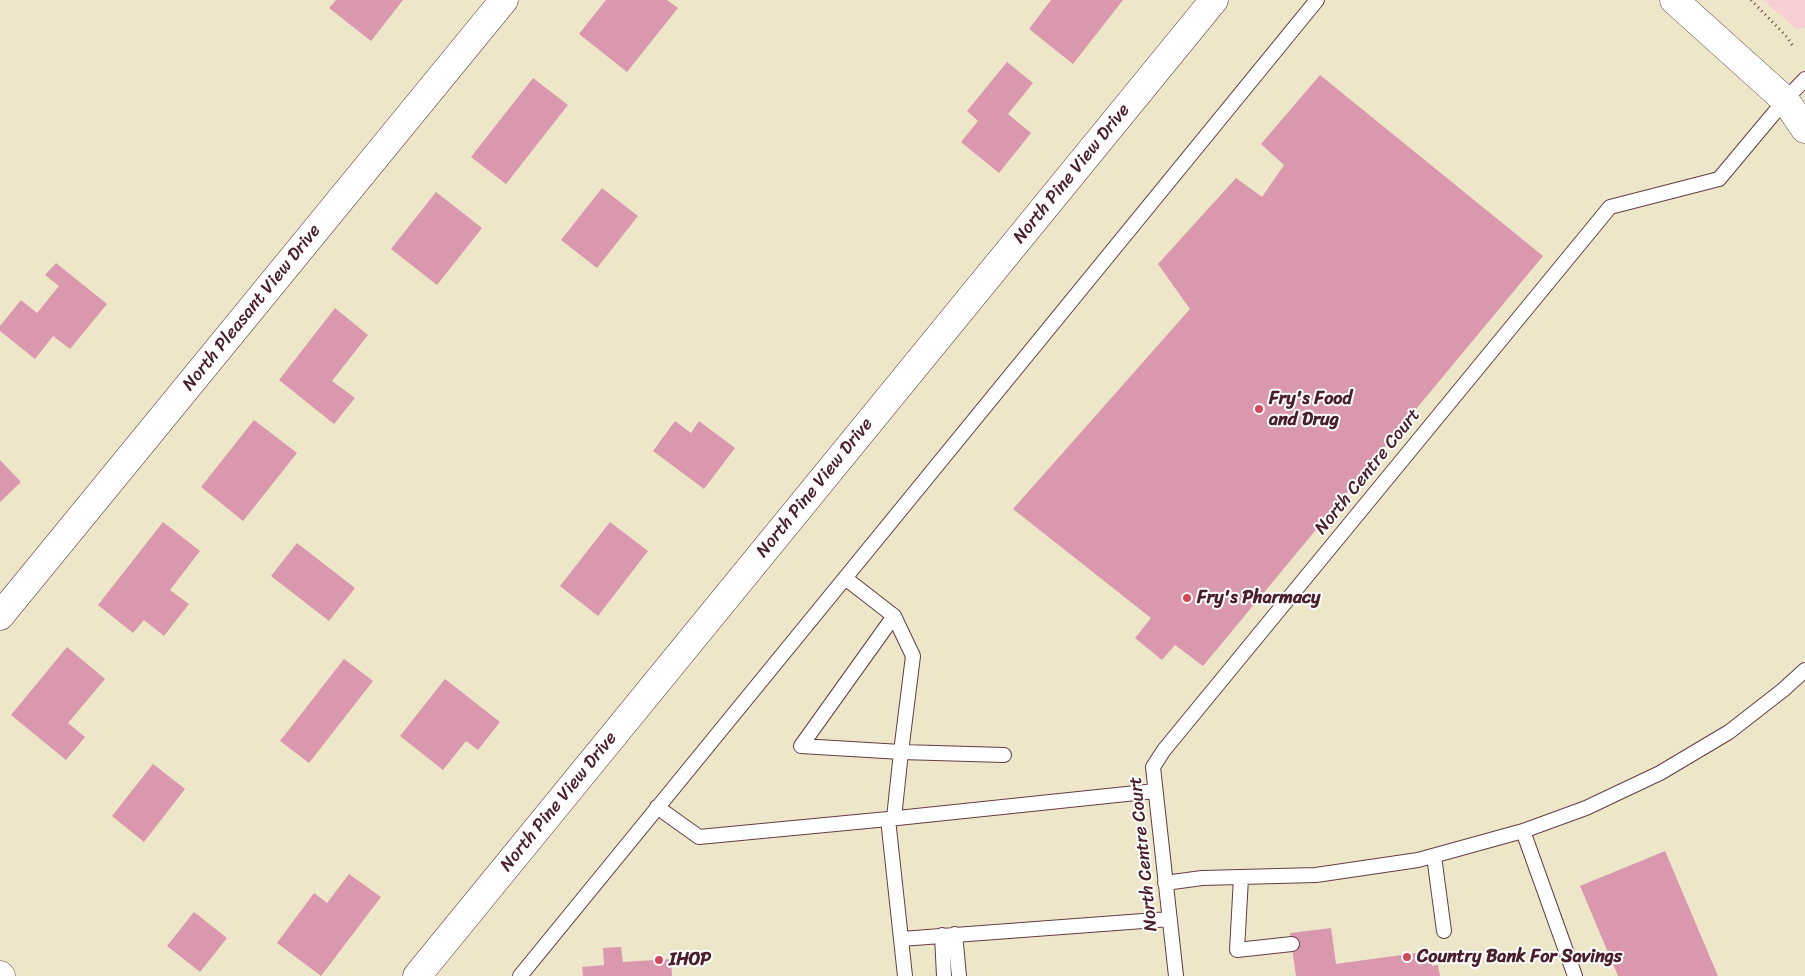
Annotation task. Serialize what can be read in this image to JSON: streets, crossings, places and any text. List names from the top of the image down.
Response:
{
  "streets": {
    "street": ["North Pine View Drive", "North Pleasant View Drive"],
    "lane": ["North Centre Court"]
  },
  "places": [
    "Fry's Food and Drug",
    "Fry's Pharmacy",
    "Country Bank For Savings",
    "IHOP"
  ]
}
